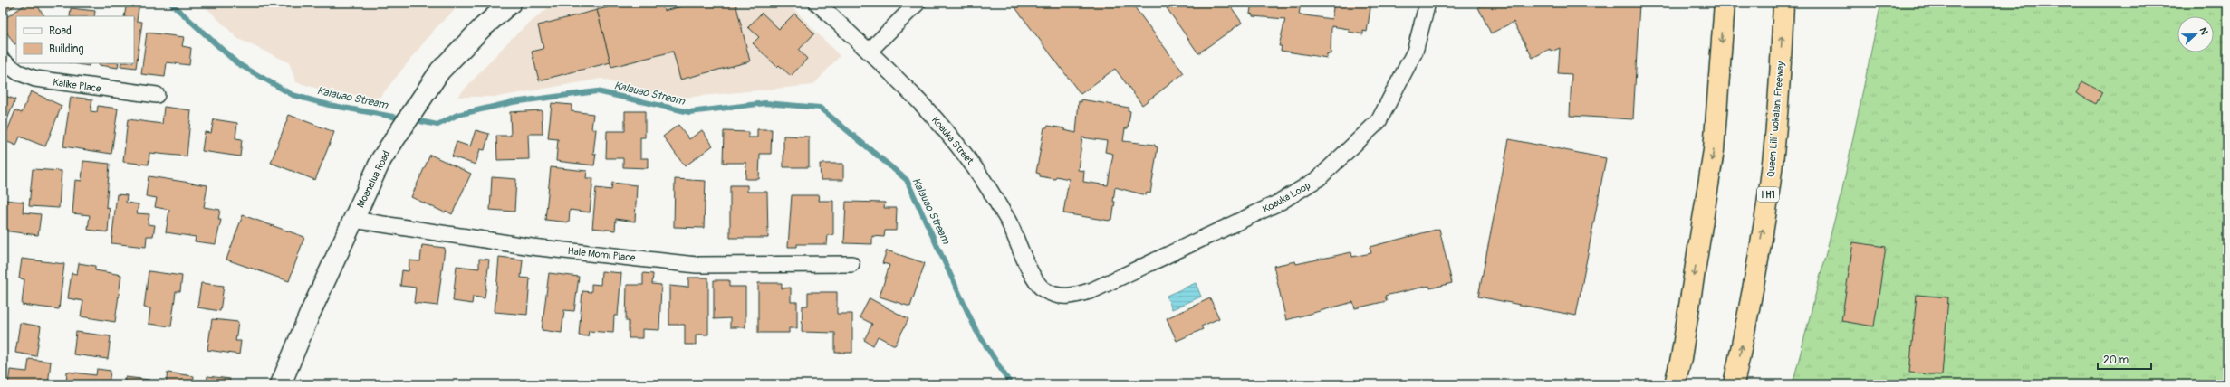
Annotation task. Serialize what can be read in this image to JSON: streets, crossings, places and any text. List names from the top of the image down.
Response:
{
  "streets": {
    "highway": ["Queen Liliʻuokalani Freeway", "I H1"],
    "main road": ["Moanalua Road"],
    "street": [
      "Kalike Place",
      "Koauka Street",
      "Koauka Loop",
      "Hale Momi Place"
    ]
  },
  "crossings": [
    ["Koauka Street", "Koauka Loop"],
    ["Moanalua Road", "Hale Momi Place"]
  ],
  "water": ["Kalauao Stream"],
  "legend": ["Road", "Building"],
  "scale_bar": "20 m",
  "north": "right"
}
